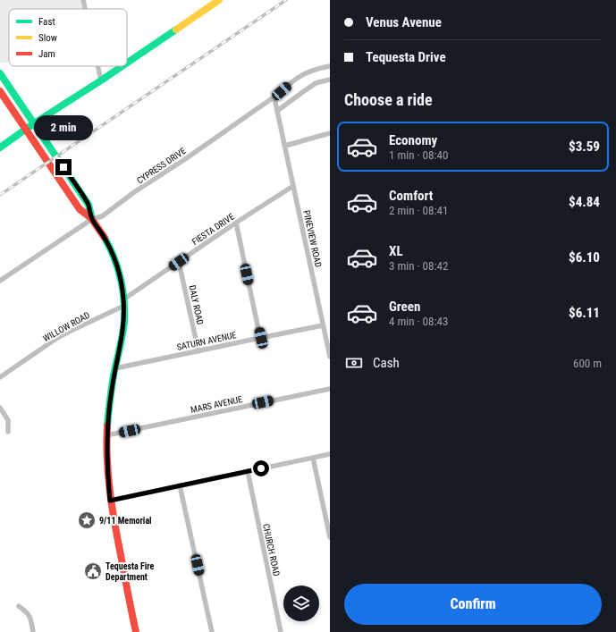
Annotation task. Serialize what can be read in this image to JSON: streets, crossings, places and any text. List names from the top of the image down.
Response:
{
  "streets": {
    "street": [
      "CYPRESS DRIVE",
      "FIESTA DRIVE",
      "PINEVIEW ROAD",
      "DALY ROAD",
      "WILLOW ROAD",
      "SATURN AVENUE",
      "MARS AVENUE",
      "CHURCH ROAD"
    ]
  },
  "crossings": [
    ["CYPRESS DRIVE", "PINEVIEW ROAD"],
    ["FIESTA DRIVE", "PINEVIEW ROAD"],
    ["FIESTA DRIVE", "DALY ROAD"],
    ["FIESTA DRIVE", "WILLOW ROAD"],
    ["PINEVIEW ROAD", "SATURN AVENUE"],
    ["DALY ROAD", "SATURN AVENUE"]
  ],
  "places": {
    "place": ["9/11 Memorial"],
    "public building": ["Tequesta Fire Department"]
  },
  "legend": ["Fast", "Slow", "Jam"],
  "page": {
    "banner": ["Venus Avenue", "Tequesta Drive"],
    "heading": "Choose a ride",
    "bubble": "2 min",
    "list": [
      {
        "name": "Economy",
        "note": "1 min · 08:40",
        "value": "$3.59"
      },
      {
        "name": "Comfort",
        "note": "2 min · 08:41",
        "value": "$4.84"
      },
      {
        "name": "XL",
        "note": "3 min · 08:42",
        "value": "$6.10"
      },
      {
        "name": "Green",
        "note": "4 min · 08:43",
        "value": "$6.11"
      }
    ],
    "pay": ["Cash", "600 m"],
    "buttons": "Confirm"
  }
}
